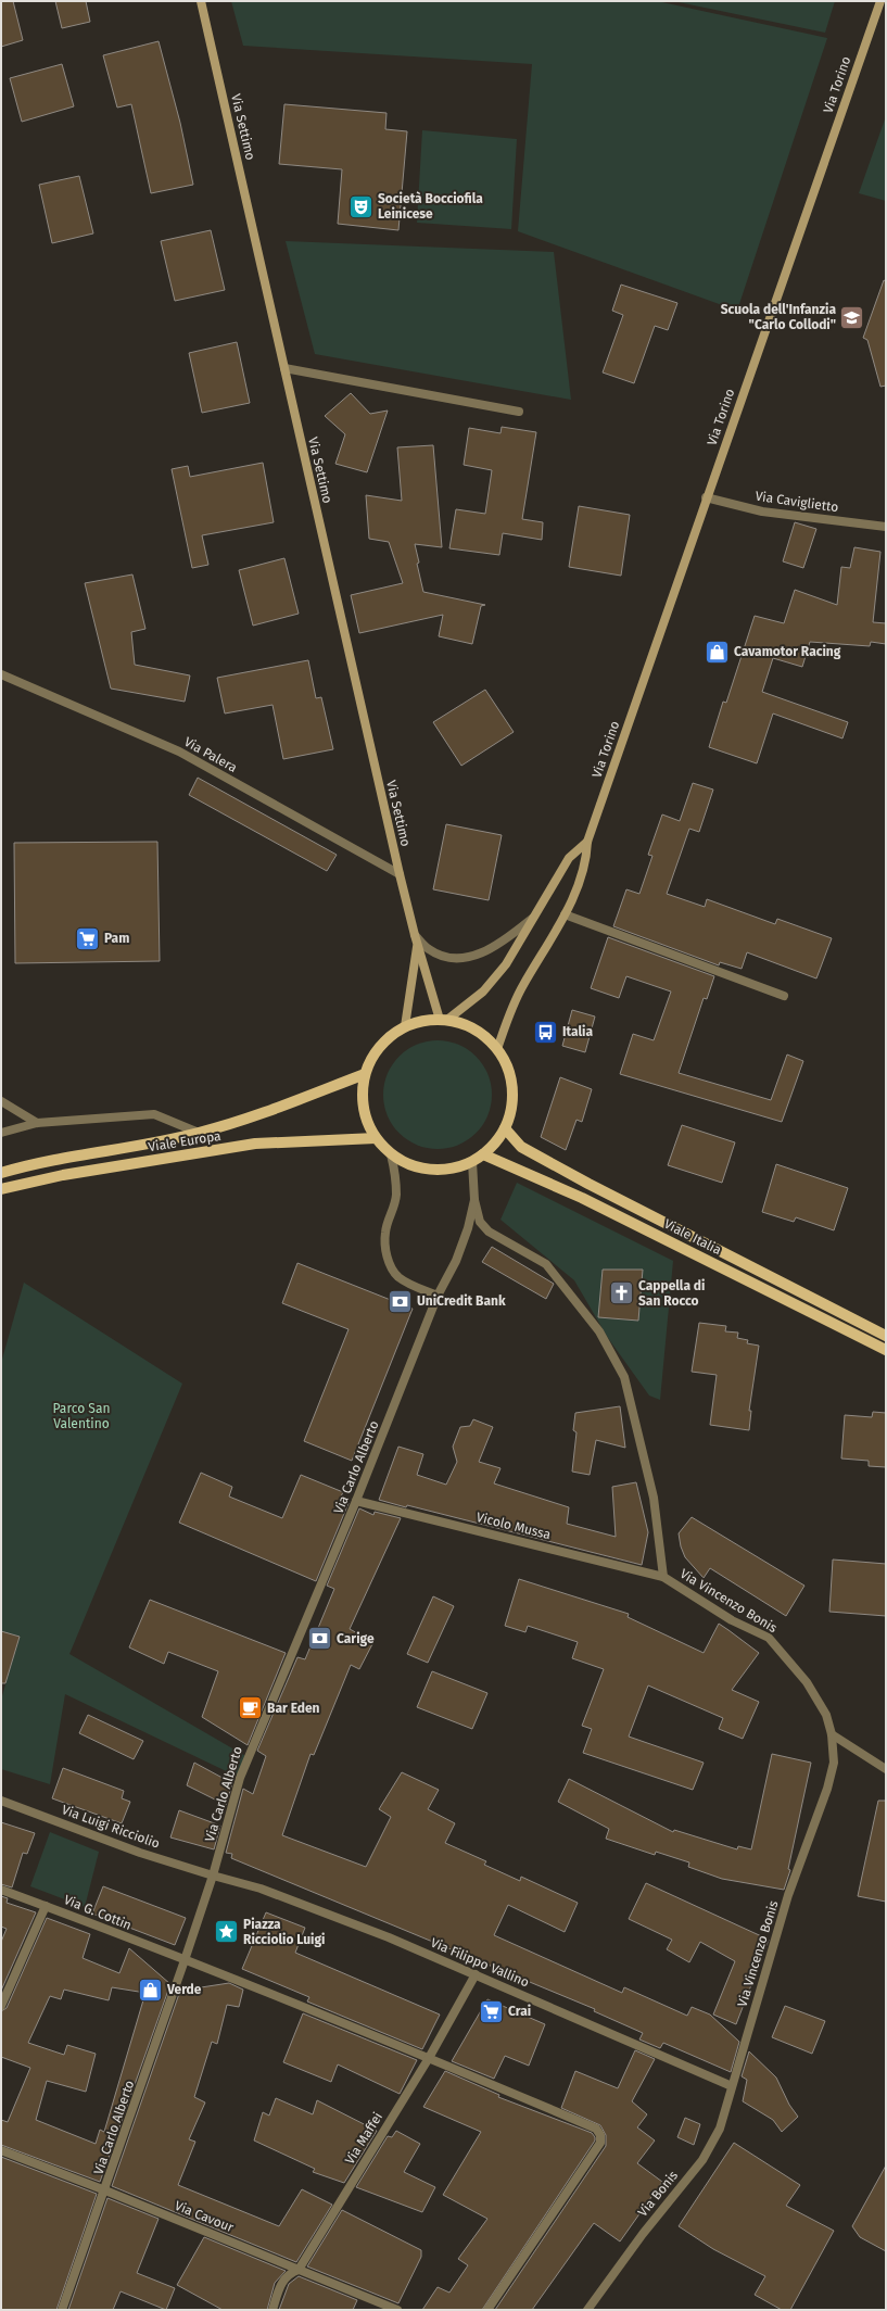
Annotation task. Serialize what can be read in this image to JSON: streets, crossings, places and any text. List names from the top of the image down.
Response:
{
  "streets": {
    "main road": [
      "Via Torino",
      "Via Settimo",
      "Viale Europa",
      "Viale Italia"
    ],
    "street": [
      "Via Caviglietto",
      "Via Palera",
      "Via Carlo Alberto",
      "Vicolo Mussa",
      "Via Vincenzo Bonis",
      "Via Luigi Ricciolio",
      "Via G. Cottin",
      "Via Filippo Vallino",
      "Via Maffei",
      "Via Bonis",
      "Via Cavour"
    ]
  },
  "crossings": [
    ["Via Torino", "Via Settimo"],
    ["Via Torino", "Via Caviglietto"],
    ["Via Torino", "Viale Europa"],
    ["Via Torino", "Viale Italia"],
    ["Via Torino", "Via Carlo Alberto"],
    ["Via Settimo", "Via Palera"],
    ["Via Settimo", "Viale Europa"],
    ["Via Settimo", "Viale Italia"],
    ["Via Settimo", "Via Carlo Alberto"],
    ["Viale Europa", "Viale Italia"],
    ["Viale Europa", "Via Carlo Alberto"],
    ["Viale Italia", "Via Carlo Alberto"],
    ["Via Carlo Alberto", "Vicolo Mussa"],
    ["Via Carlo Alberto", "Via Vincenzo Bonis"],
    ["Via Carlo Alberto", "Via Luigi Ricciolio"],
    ["Via Carlo Alberto", "Via G. Cottin"],
    ["Via Carlo Alberto", "Via Filippo Vallino"],
    ["Via Carlo Alberto", "Via Cavour"],
    ["Vicolo Mussa", "Via Vincenzo Bonis"],
    ["Via Vincenzo Bonis", "Via Filippo Vallino"],
    ["Via Vincenzo Bonis", "Via Bonis"],
    ["Via Luigi Ricciolio", "Via Filippo Vallino"],
    ["Via G. Cottin", "Via Maffei"],
    ["Via Filippo Vallino", "Via Maffei"],
    ["Via Filippo Vallino", "Via Bonis"],
    ["Via Maffei", "Via Cavour"]
  ],
  "parks": ["Parco San Valentino"],
  "places": {
    "theatre": ["Società Bocciofila Leinicese"],
    "school or university": ["Scuola dell'Infanzia \"Carlo Collodi\""],
    "shop": ["Cavamotor Racing", "Verde"],
    "supermarket": ["Pam", "Crai"],
    "bus stop": ["Italia"],
    "church": ["Cappella di San Rocco"],
    "bank": ["UniCredit Bank", "Carige"],
    "cafe": ["Bar Eden"],
    "place": ["Piazza Ricciolio Luigi"]
  }
}
